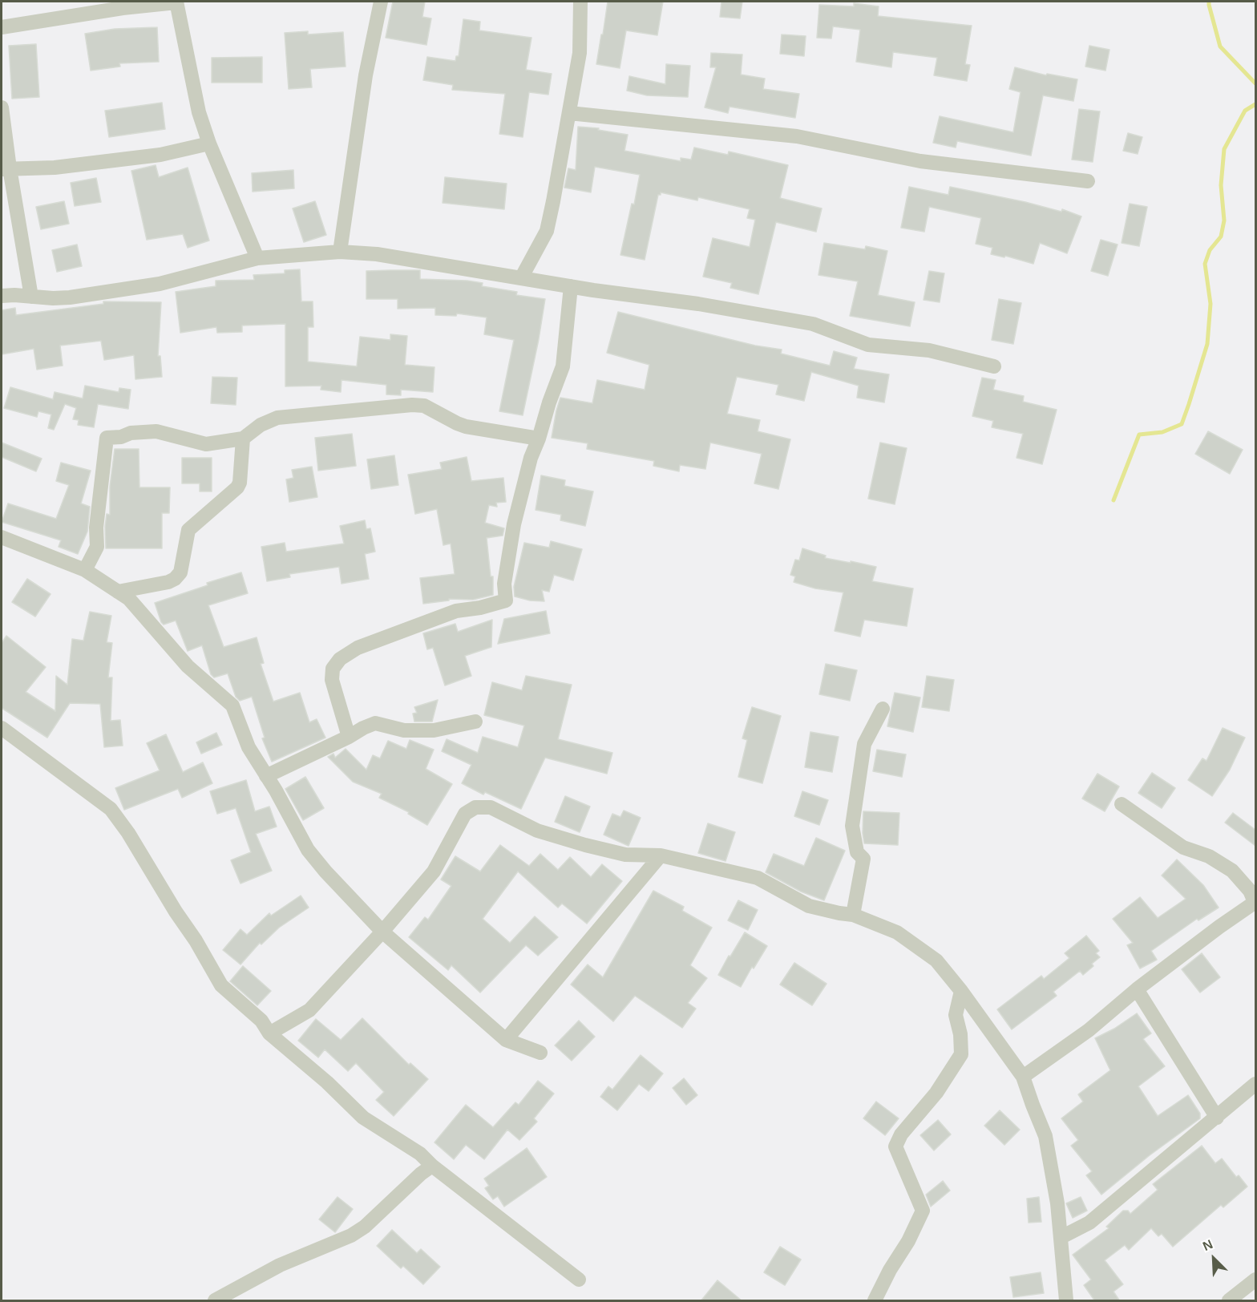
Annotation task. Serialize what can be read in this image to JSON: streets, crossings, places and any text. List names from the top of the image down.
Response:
{
  "north": "top left"
}
